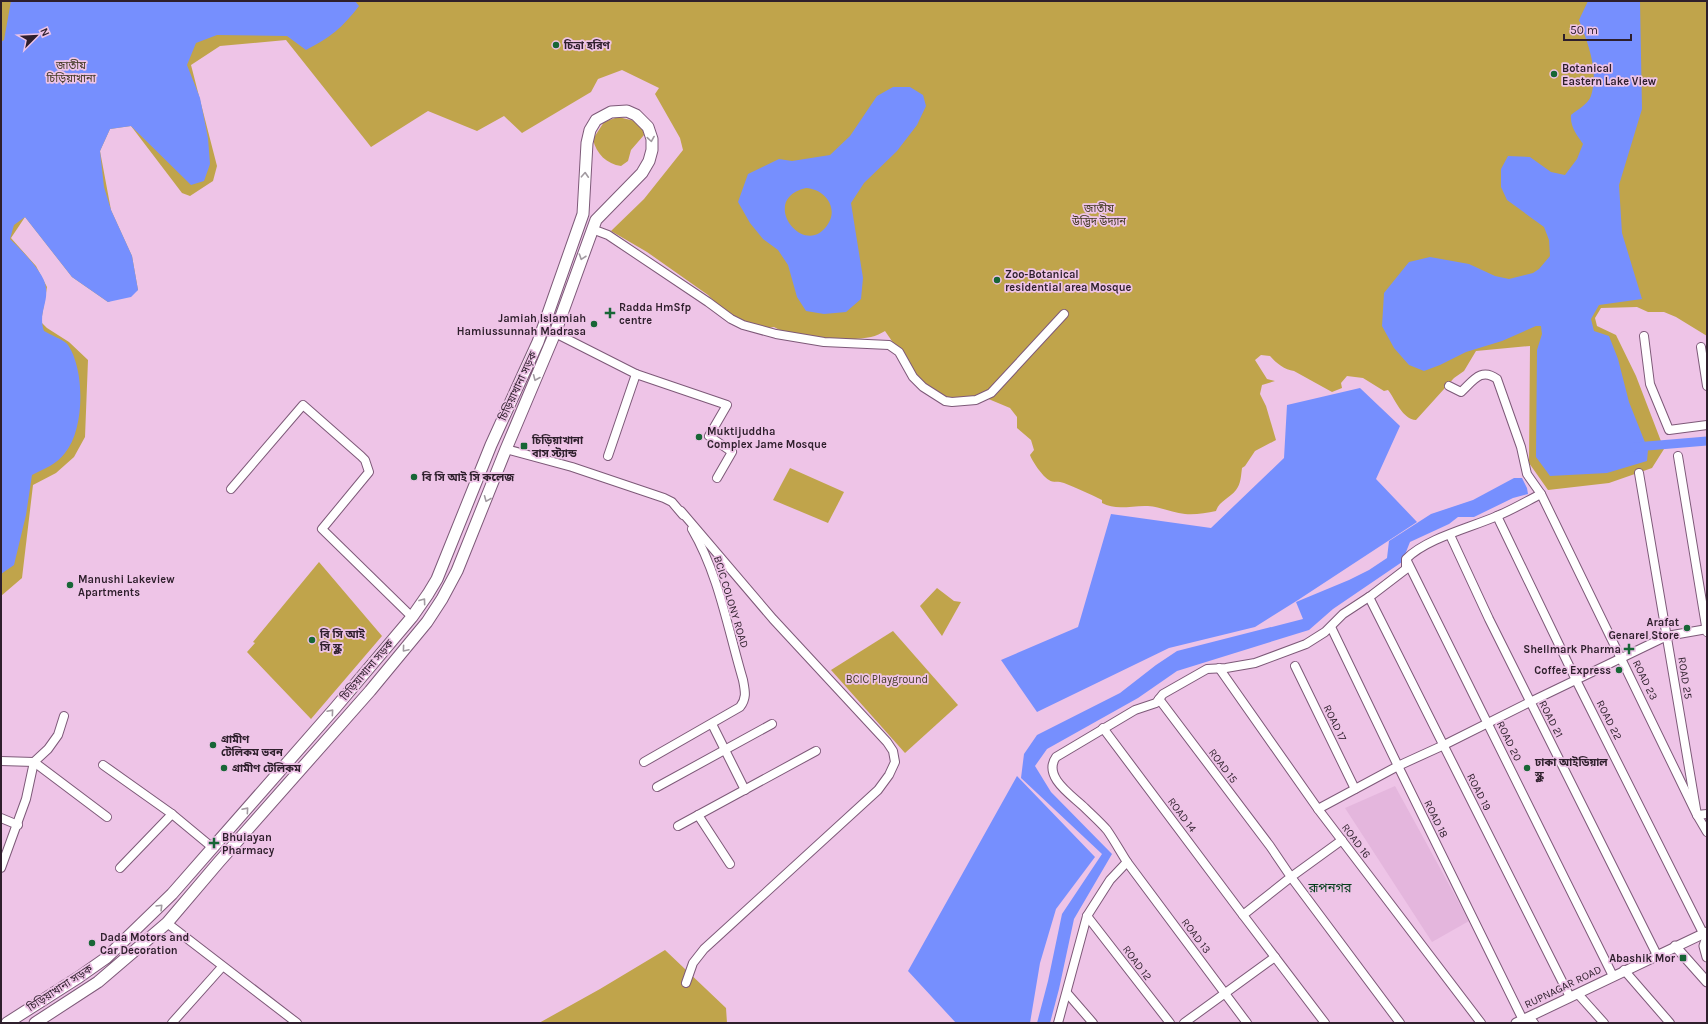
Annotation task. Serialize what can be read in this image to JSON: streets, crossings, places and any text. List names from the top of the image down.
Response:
{
  "streets": {
    "main road": ["চিড়িয়াখানা সড়ক"],
    "street": [
      "BCIC COLONY ROAD",
      "ROAD 25",
      "ROAD 23",
      "ROAD 21",
      "ROAD 22",
      "ROAD 17",
      "ROAD 20",
      "ROAD 15",
      "ROAD 19",
      "ROAD 14",
      "ROAD 18",
      "ROAD 16",
      "ROAD 13",
      "ROAD 12",
      "RUPNAGAR ROAD"
    ]
  },
  "crossings": [
    ["চিড়িয়াখানা সড়ক", "BCIC COLONY ROAD"],
    ["ROAD 25", "ROAD 23"],
    ["ROAD 21", "RUPNAGAR ROAD"],
    ["ROAD 22", "RUPNAGAR ROAD"],
    ["ROAD 20", "ROAD 13"],
    ["ROAD 20", "RUPNAGAR ROAD"],
    ["ROAD 15", "ROAD 13"],
    ["ROAD 19", "ROAD 13"],
    ["ROAD 19", "RUPNAGAR ROAD"],
    ["ROAD 14", "ROAD 13"],
    ["ROAD 18", "ROAD 13"],
    ["ROAD 18", "RUPNAGAR ROAD"],
    ["ROAD 16", "ROAD 13"]
  ],
  "districts": ["রূপনগর"],
  "parks": ["জাতীয় চিড়িয়াখানা", "জাতীয় উদ্ভিদ উদ্যান", "BCIC Playground"],
  "places": {
    "other": [
      "চিত্রা হরিণ",
      "Botanical Eastern Lake View",
      "Zoo-Botanical residential area Mosque",
      "Jamiah Islamiah Hamiussunnah Madrasa",
      "Muktijuddha Complex Jame Mosque",
      "বি সি আই সি কলেজ",
      "Manushi Lakeview Apartments",
      "Arafat Genarel Store",
      "বি সি আই সি স্কুল",
      "Coffee Express",
      "গ্রামীণ টেলিকম ভবন",
      "গ্রামীণ টেলিকম",
      "ঢাকা আইডিয়াল স্কুল",
      "Dada Motors and Car Decoration"
    ],
    "health": ["Radda HmSfp centre", "Shellmark Pharma", "Bhuiayan Pharmacy"],
    "transit": ["চিড়িয়াখানা বাস স্ট্যান্ড", "Abashik Mor"]
  },
  "scale_bar": "50 m",
  "north": "top right"
}
